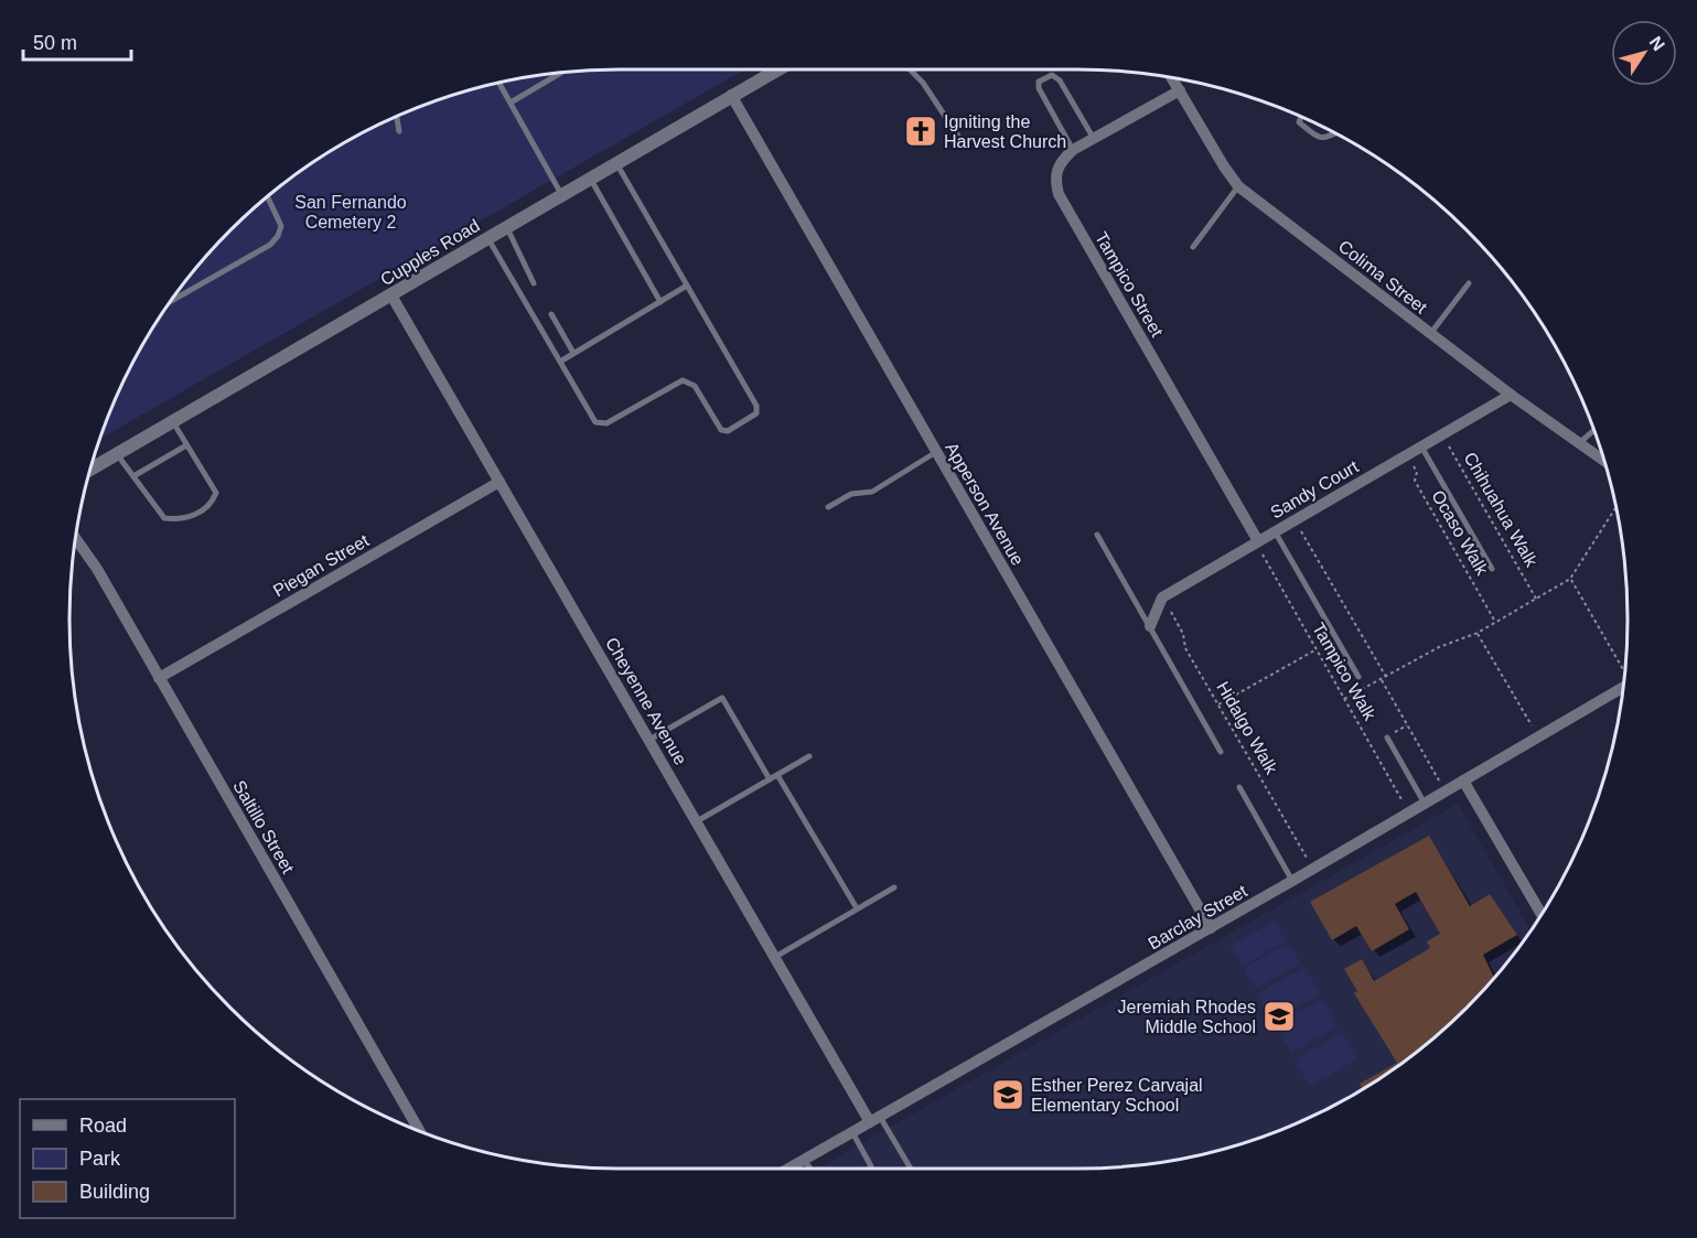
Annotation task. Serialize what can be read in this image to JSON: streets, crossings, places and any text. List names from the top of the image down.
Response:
{
  "streets": {
    "street": [
      "Cupples Road",
      "Colima Street",
      "Tampico Street",
      "Sandy Court",
      "Apperson Avenue",
      "Piegan Street",
      "Cheyenne Avenue",
      "Saltillo Street",
      "Barclay Street"
    ],
    "path": [
      "Chihuahua Walk",
      "Ocaso Walk",
      "Tampico Walk",
      "Hidalgo Walk"
    ]
  },
  "crossings": [
    ["Cupples Road", "Apperson Avenue"],
    ["Cupples Road", "Cheyenne Avenue"],
    ["Colima Street", "Tampico Street"],
    ["Colima Street", "Sandy Court"],
    ["Tampico Street", "Sandy Court"],
    ["Tampico Street", "Tampico Walk"],
    ["Sandy Court", "Chihuahua Walk"],
    ["Sandy Court", "Ocaso Walk"],
    ["Sandy Court", "Tampico Walk"],
    ["Sandy Court", "Hidalgo Walk"],
    ["Apperson Avenue", "Barclay Street"],
    ["Piegan Street", "Cheyenne Avenue"],
    ["Piegan Street", "Saltillo Street"],
    ["Tampico Walk", "Barclay Street"],
    ["Cheyenne Avenue", "Barclay Street"],
    ["Hidalgo Walk", "Barclay Street"]
  ],
  "parks": ["San Fernando Cemetery 2"],
  "places": {
    "church": ["Igniting the Harvest Church"],
    "school or university": ["Jeremiah Rhodes Middle School", "Esther Perez Carvajal Elementary School"]
  },
  "legend": ["Road", "Park", "Building"],
  "scale_bar": "50 m",
  "north": "top right"
}
